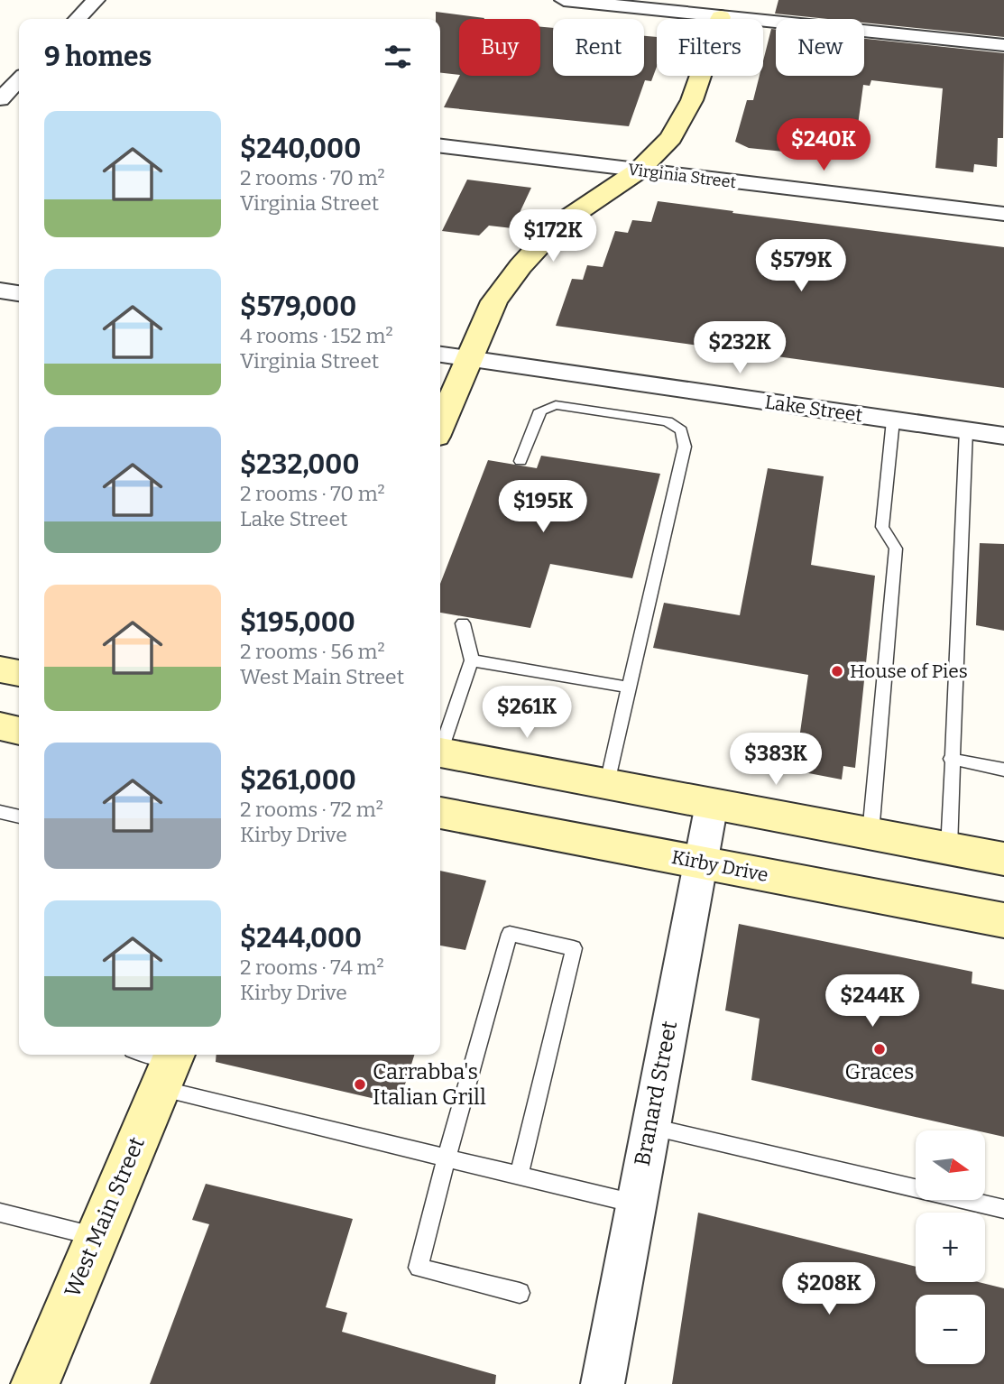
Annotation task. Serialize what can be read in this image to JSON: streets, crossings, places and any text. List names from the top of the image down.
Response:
{
  "streets": {
    "street": [
      "Virginia Street",
      "Lake Street",
      "Kirby Drive",
      "Branard Street",
      "West Main Street"
    ]
  },
  "crossings": [
    ["Kirby Drive", "Branard Street"]
  ],
  "places": ["House of Pies", "Graces", "Carrabba's Italian Grill"],
  "north": "right",
  "page": {
    "chip": [
      "Buy",
      "Rent",
      "Filters",
      "New"
    ],
    "heading": "9 homes",
    "list": [
      {
        "name": "$240,000",
        "note": "2 rooms · 70 m² · Virginia Street"
      },
      {
        "name": "$579,000",
        "note": "4 rooms · 152 m² · Virginia Street"
      },
      {
        "name": "$232,000",
        "note": "2 rooms · 70 m² · Lake Street"
      },
      {
        "name": "$195,000",
        "note": "2 rooms · 56 m² · West Main Street"
      },
      {
        "name": "$261,000",
        "note": "2 rooms · 72 m² · Kirby Drive"
      },
      {
        "name": "$244,000",
        "note": "2 rooms · 74 m² · Kirby Drive"
      }
    ],
    "price": [
      "$240K",
      "$172K",
      "$579K",
      "$232K",
      "$195K",
      "$261K",
      "$383K",
      "$244K",
      "$208K"
    ],
    "map_buttons": ["+", "−"]
  }
}
